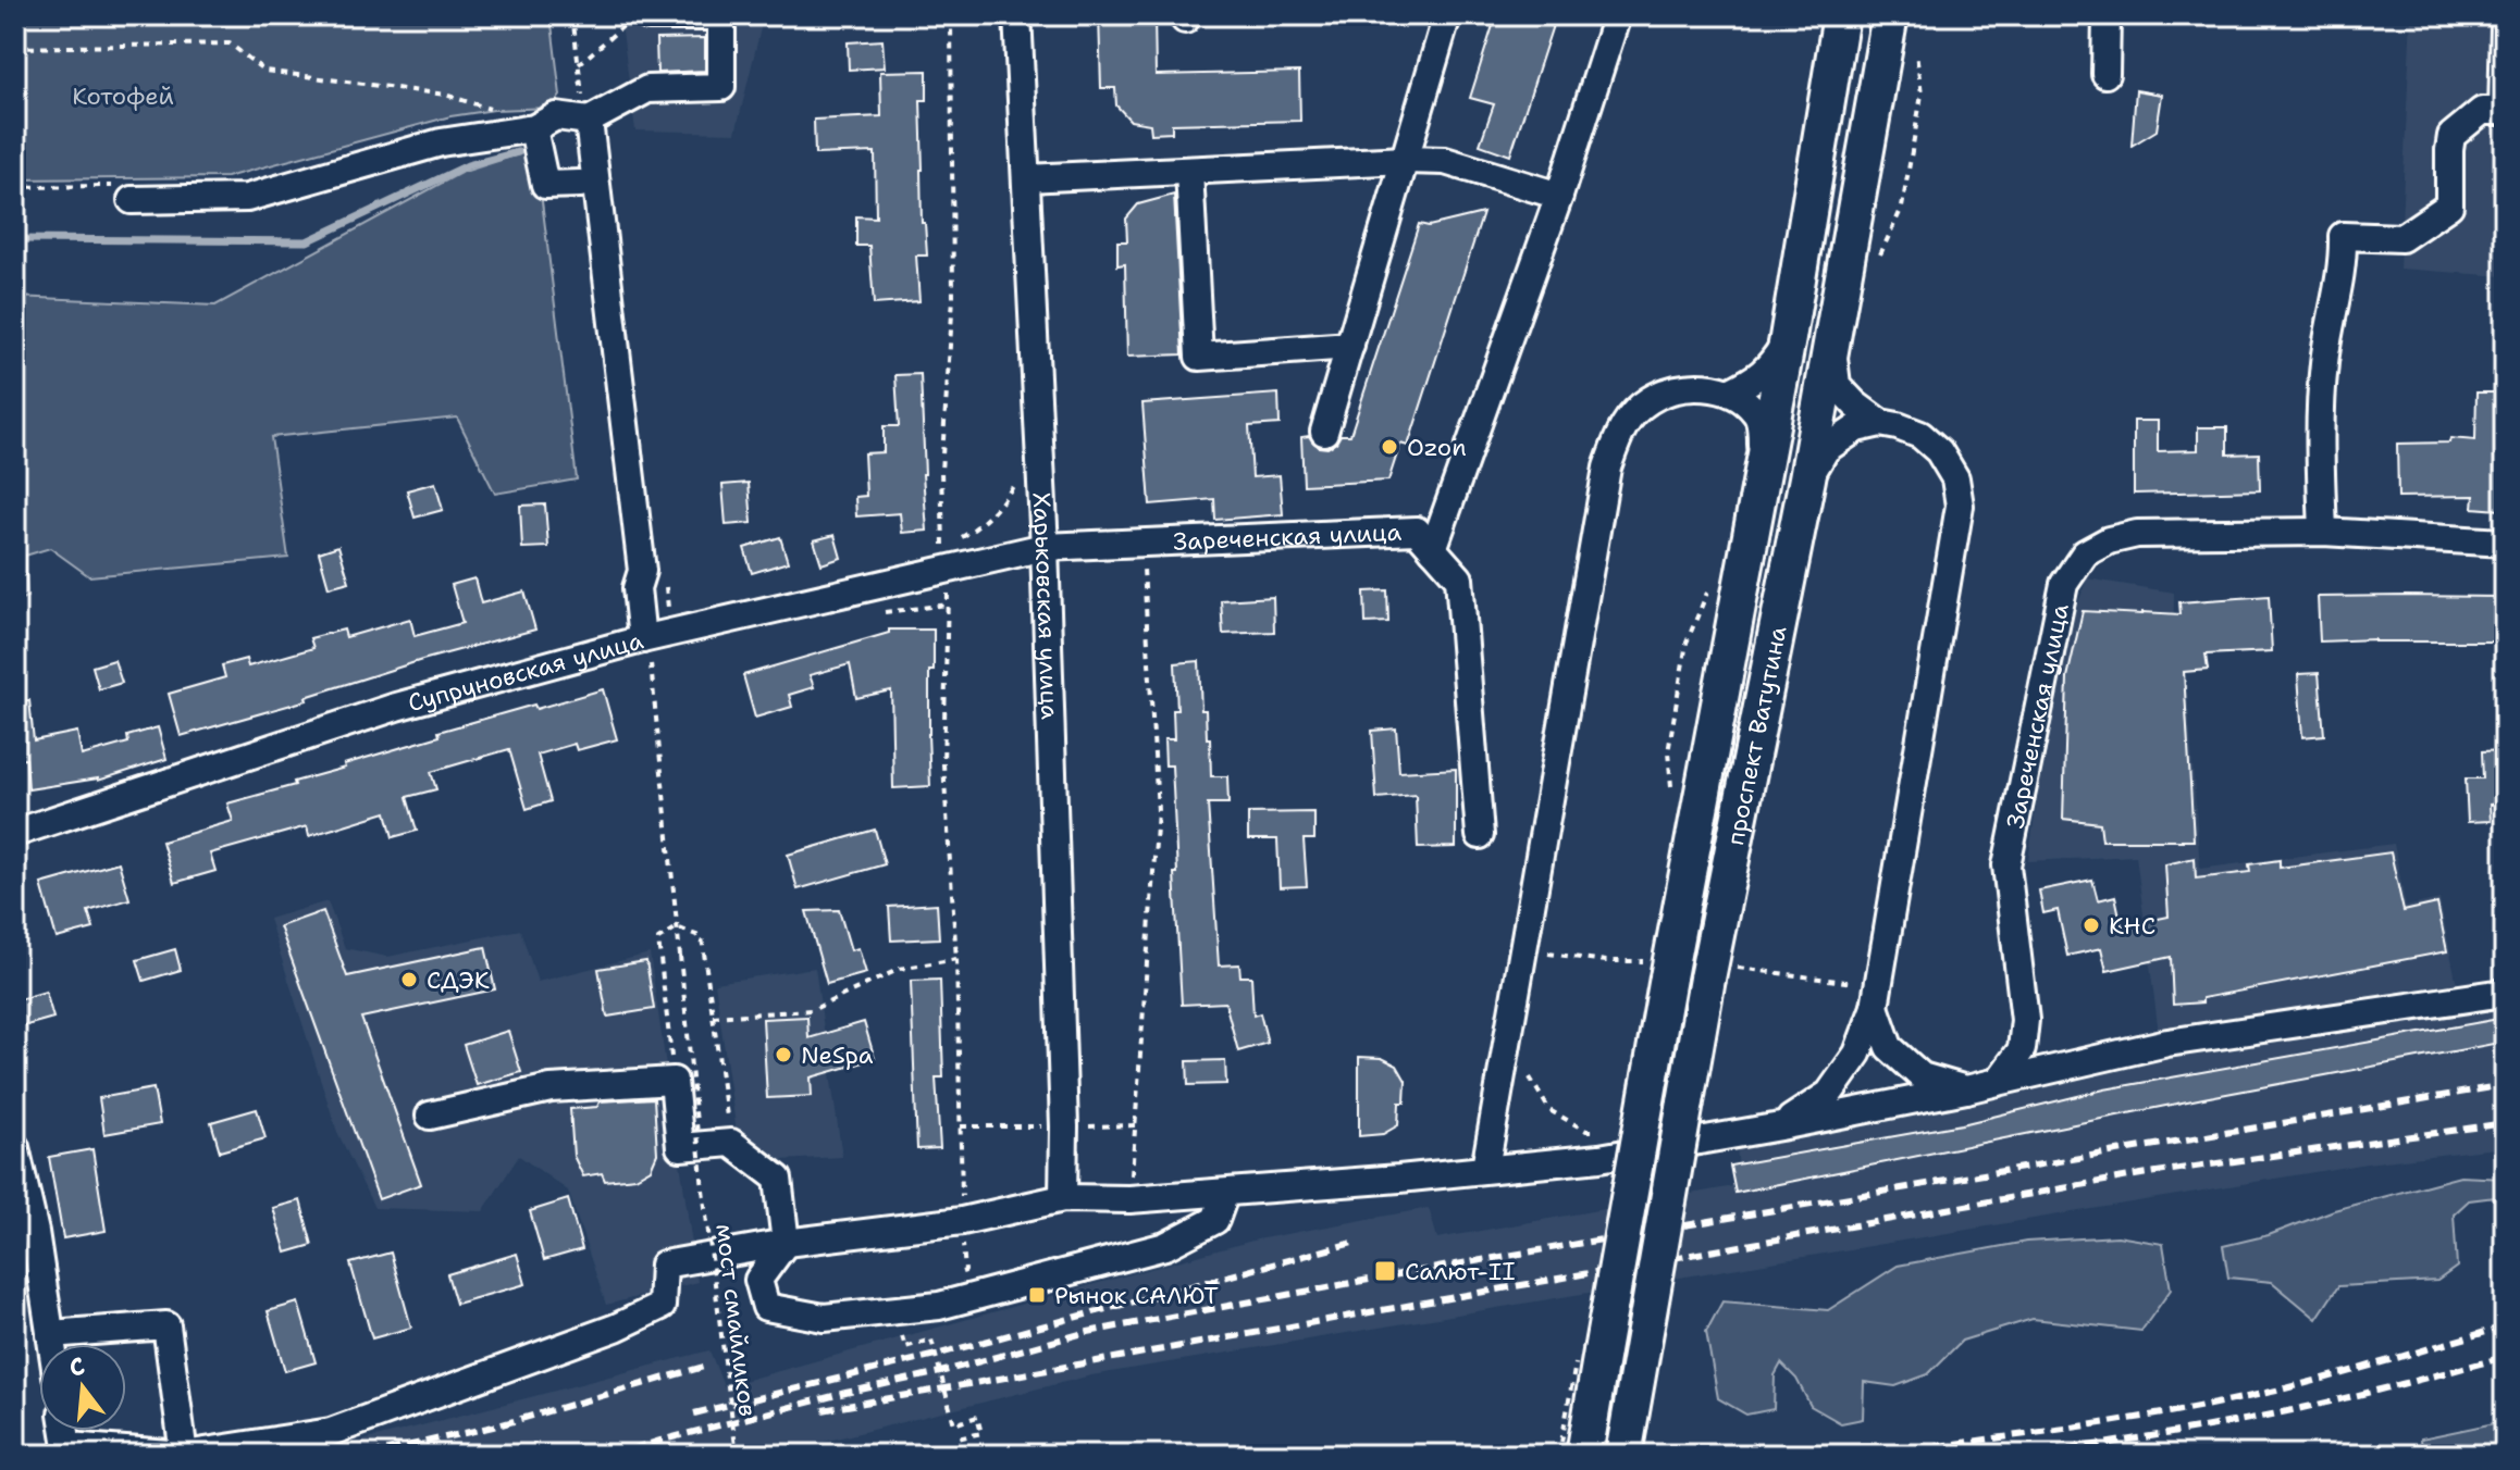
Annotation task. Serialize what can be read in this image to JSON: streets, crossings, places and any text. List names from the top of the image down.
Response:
{
  "streets": {
    "main road": ["проспект Ватутина"],
    "street": ["Зареченская улица", "Харьковская улица", "Супруновская улица"],
    "path": ["мост смайликов"]
  },
  "crossings": [
    ["Зареченская улица", "Харьковская улица"],
    ["Зареченская улица", "Супруновская улица"],
    ["Харьковская улица", "Супруновская улица"]
  ],
  "parks": ["Котофей"],
  "places": {
    "other": [
      "Ozon",
      "КНС",
      "СДЭК",
      "NeSpa"
    ],
    "transit": ["Салют-II", "Рынок САЛЮТ"]
  },
  "north": "top"
}
